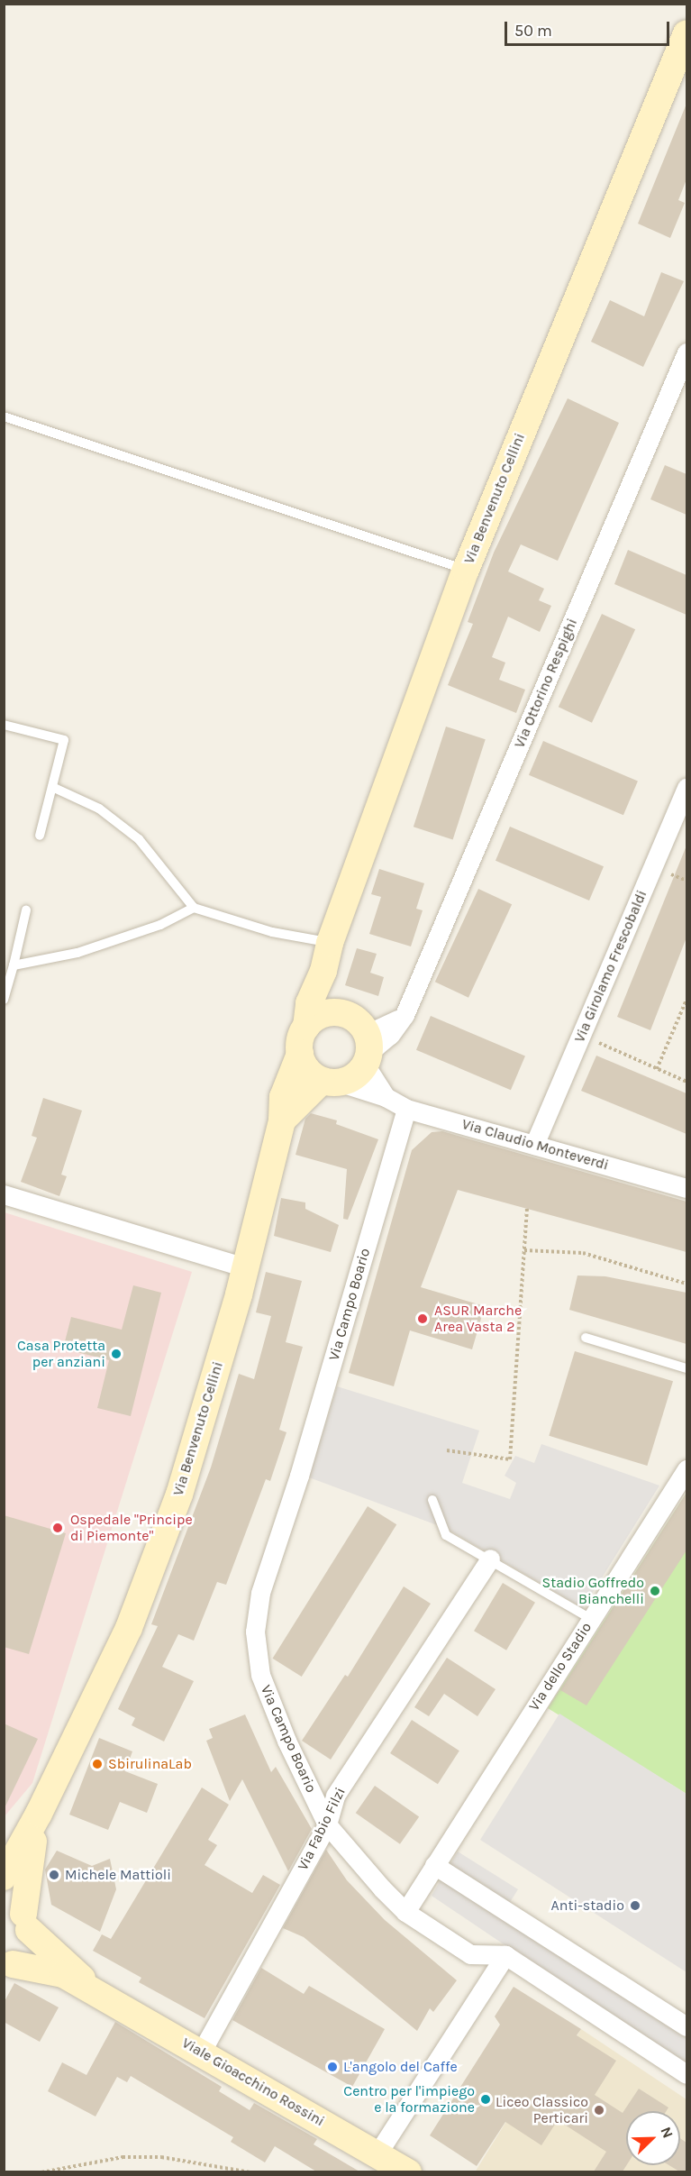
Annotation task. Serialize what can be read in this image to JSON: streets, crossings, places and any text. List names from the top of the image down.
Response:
{
  "streets": {
    "street": [
      "Via Benvenuto Cellini",
      "Via Ottorino Respighi",
      "Via Girolamo Frescobaldi",
      "Via Claudio Monteverdi",
      "Via Campo Boario",
      "Via dello Stadio",
      "Via Fabio Filzi",
      "Viale Gioacchino Rossini"
    ]
  },
  "crossings": [
    ["Via Benvenuto Cellini", "Via Ottorino Respighi"],
    ["Via Benvenuto Cellini", "Via Claudio Monteverdi"],
    ["Via Benvenuto Cellini", "Viale Gioacchino Rossini"],
    ["Via Ottorino Respighi", "Via Claudio Monteverdi"],
    ["Via Girolamo Frescobaldi", "Via Claudio Monteverdi"],
    ["Via Claudio Monteverdi", "Via Campo Boario"],
    ["Via Campo Boario", "Via dello Stadio"],
    ["Via Campo Boario", "Via Fabio Filzi"],
    ["Via Fabio Filzi", "Viale Gioacchino Rossini"]
  ],
  "places": [
    "ASUR Marche Area Vasta 2",
    "Casa Protetta per anziani",
    "Ospedale \"Principe di Piemonte\"",
    "Stadio Goffredo Bianchelli",
    "SbirulinaLab",
    "Michele Mattioli",
    "Anti-stadio",
    "L'angolo del Caffe",
    "Centro per l'impiego e la formazione",
    "Liceo Classico Perticari"
  ],
  "scale_bar": "50 m",
  "north": "top right"
}
